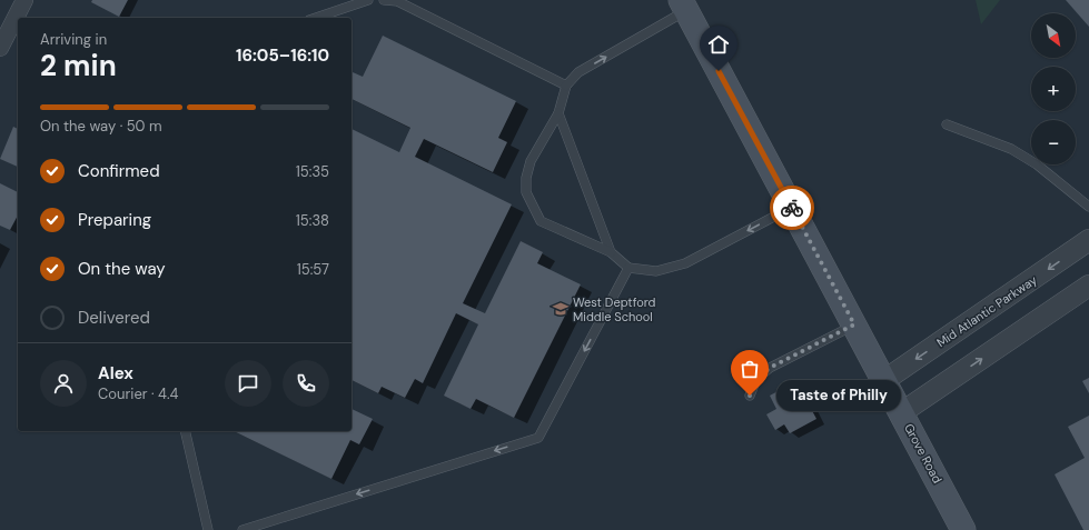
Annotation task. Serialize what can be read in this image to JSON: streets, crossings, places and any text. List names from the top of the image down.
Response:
{
  "streets": {
    "main road": ["Grove Road"],
    "street": ["Mid Atlantic Parkway"]
  },
  "crossings": [
    ["Mid Atlantic Parkway", "Grove Road"]
  ],
  "places": {
    "school or university": ["West Deptford Middle School"],
    "other": ["Taste of Philly"]
  },
  "north": "bottom right",
  "page": {
    "map_buttons": ["+", "−"],
    "heading": ["2 min", "Arriving in", "16:05–16:10"],
    "panel": ["Alex", "Courier · 4.4"],
    "bar": "On the way · 50 m",
    "list": [
      ["Confirmed", "15:35"],
      ["Preparing", "15:38"],
      ["On the way", "15:57"],
      "Delivered"
    ],
    "bubble": "Taste of Philly"
  }
}
